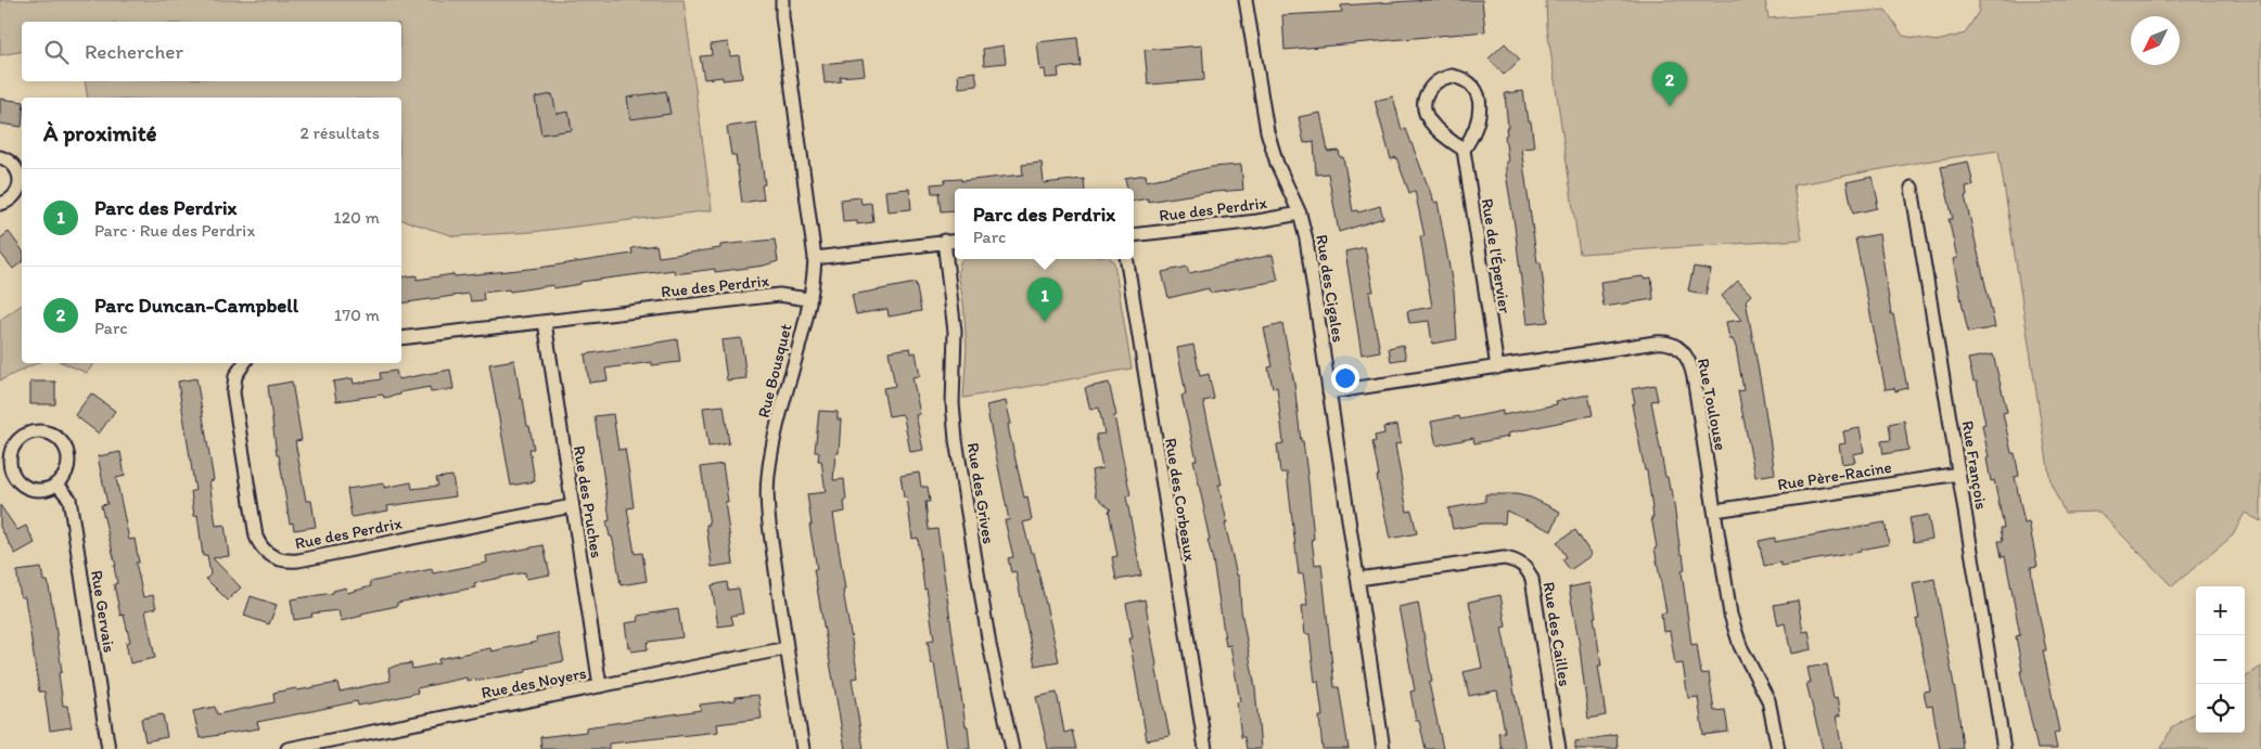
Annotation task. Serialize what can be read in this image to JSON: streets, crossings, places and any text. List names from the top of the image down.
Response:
{
  "streets": {
    "street": [
      "Rue des Perdrix",
      "Rue de l'Épervier",
      "Rue des Cigales",
      "Rue Bousquet",
      "Rue Toulouse",
      "Rue François",
      "Rue Père-Racine",
      "Rue des Grives",
      "Rue des Corbeaux",
      "Rue des Pruches",
      "Rue Gervais",
      "Rue des Cailles",
      "Rue des Noyers"
    ]
  },
  "crossings": [
    ["Rue des Perdrix", "Rue des Cigales"],
    ["Rue des Perdrix", "Rue Bousquet"],
    ["Rue des Perdrix", "Rue des Pruches"],
    ["Rue de l'Épervier", "Rue Toulouse"],
    ["Rue des Cigales", "Rue Toulouse"],
    ["Rue des Cigales", "Rue des Cailles"],
    ["Rue Bousquet", "Rue des Noyers"],
    ["Rue Toulouse", "Rue Père-Racine"],
    ["Rue François", "Rue Père-Racine"],
    ["Rue des Pruches", "Rue des Noyers"]
  ],
  "north": "bottom left",
  "page": {
    "search": "Rechercher",
    "pins": ["2", "1"],
    "heading": ["À proximité", "2 résultats"],
    "list": [
      {
        "mark": "1",
        "name": "Parc des Perdrix",
        "note": "Parc · Rue des Perdrix",
        "value": "120 m"
      },
      {
        "mark": "2",
        "name": "Parc Duncan-Campbell",
        "note": "Parc",
        "value": "170 m"
      }
    ],
    "popup": ["Parc des Perdrix", "Parc"],
    "map_buttons": ["+", "−"]
  }
}
